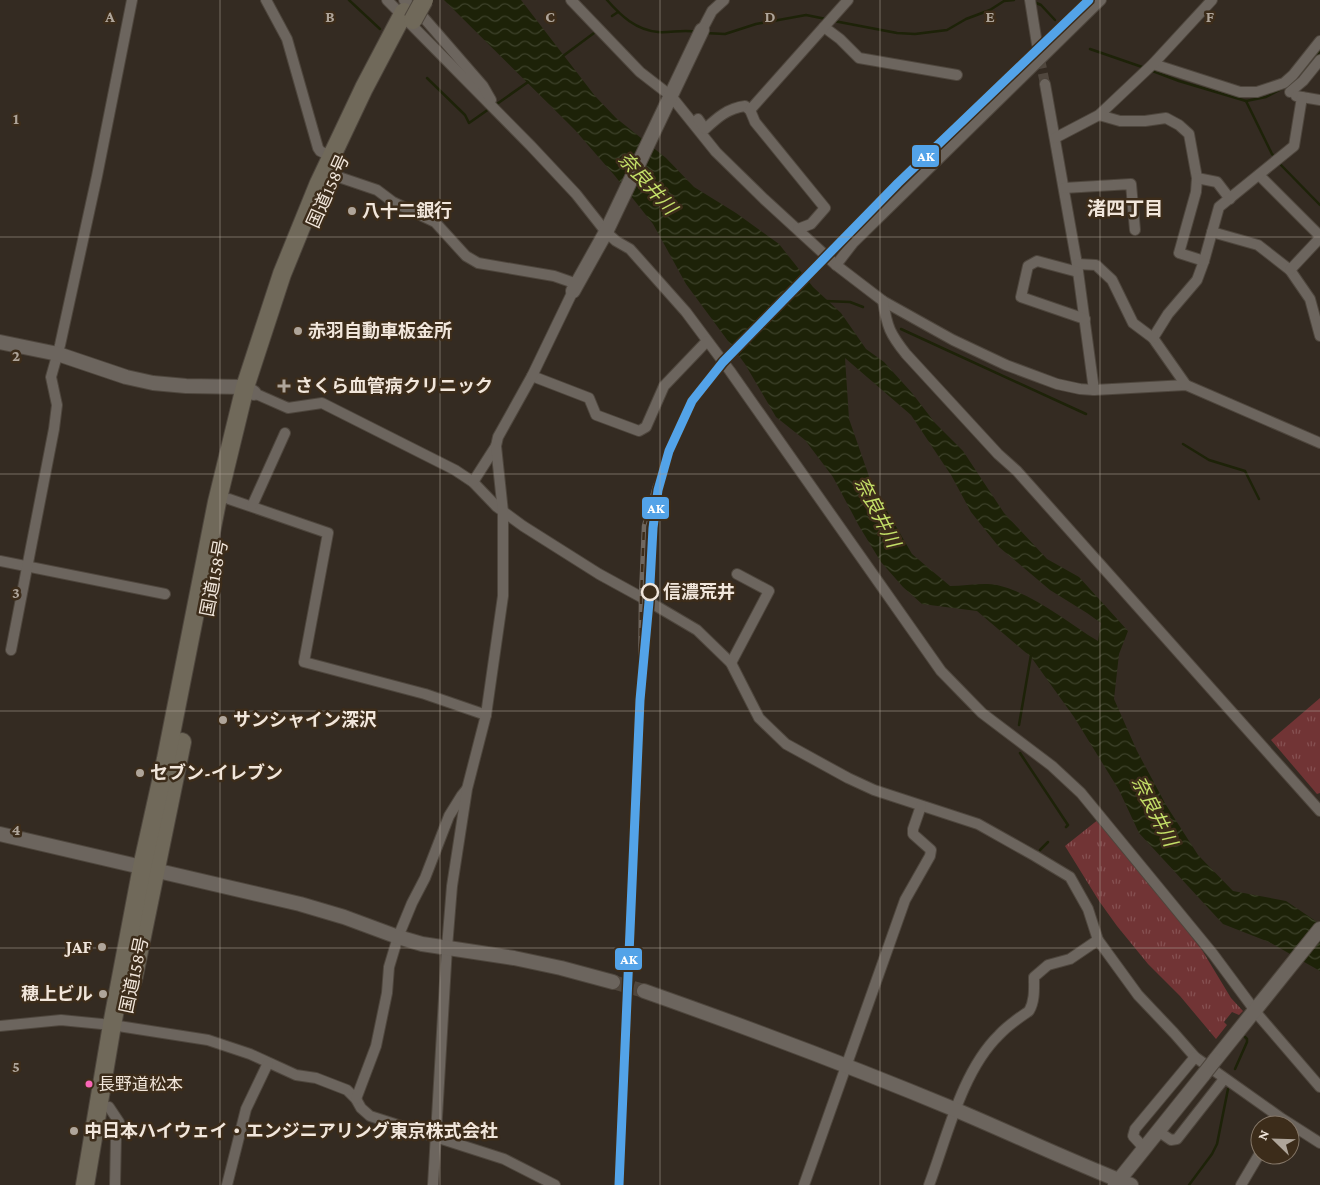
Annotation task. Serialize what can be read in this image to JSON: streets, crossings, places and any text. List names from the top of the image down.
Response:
{
  "streets": {
    "highway": ["国道158号"]
  },
  "districts": ["渚四丁目"],
  "water": ["奈良井川"],
  "places": {
    "other": [
      "八十二銀行",
      "赤羽自動車板金所",
      "信濃荒井",
      "サンシャイン深沢",
      "セブン-イレブン",
      "JAF",
      "穂上ビル",
      "長野道松本",
      "中日本ハイウェイ・エンジニアリング東京株式会社"
    ],
    "health": ["さくら血管病クリニック"]
  },
  "lines": ["transit line AK"],
  "north": "top left",
  "grid": {
    "columns": [
      "A",
      "B",
      "C",
      "D",
      "E",
      "F"
    ],
    "rows": [
      "1",
      "2",
      "3",
      "4",
      "5"
    ]
  }
}
